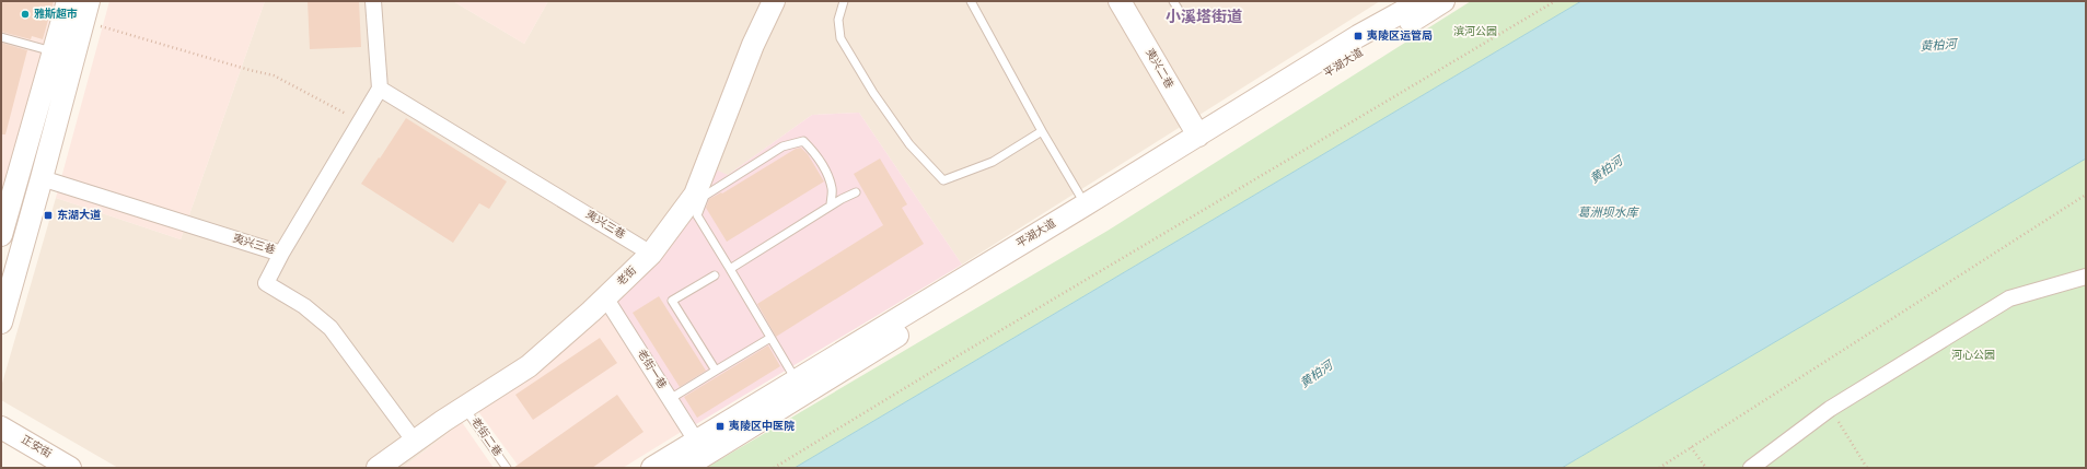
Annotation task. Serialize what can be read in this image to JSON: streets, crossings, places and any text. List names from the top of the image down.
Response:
{
  "streets": {
    "main road": [
      "平湖大道",
      "夷兴二巷",
      "老街",
      "正安街"
    ],
    "street": ["夷兴三巷", "老街一巷"],
    "lane": ["老街二巷"]
  },
  "crossings": [
    ["平湖大道", "夷兴二巷"],
    ["平湖大道", "老街一巷"],
    ["夷兴三巷", "老街"],
    ["老街", "老街一巷"],
    ["老街", "老街二巷"]
  ],
  "districts": ["小溪塔街道"],
  "water": ["黄柏河", "葛洲坝水库"],
  "parks": ["滨河公园", "河心公园"],
  "places": {
    "other": ["雅斯超市"],
    "transit": ["夷陵区运管局", "东湖大道", "夷陵区中医院"]
  }
}
